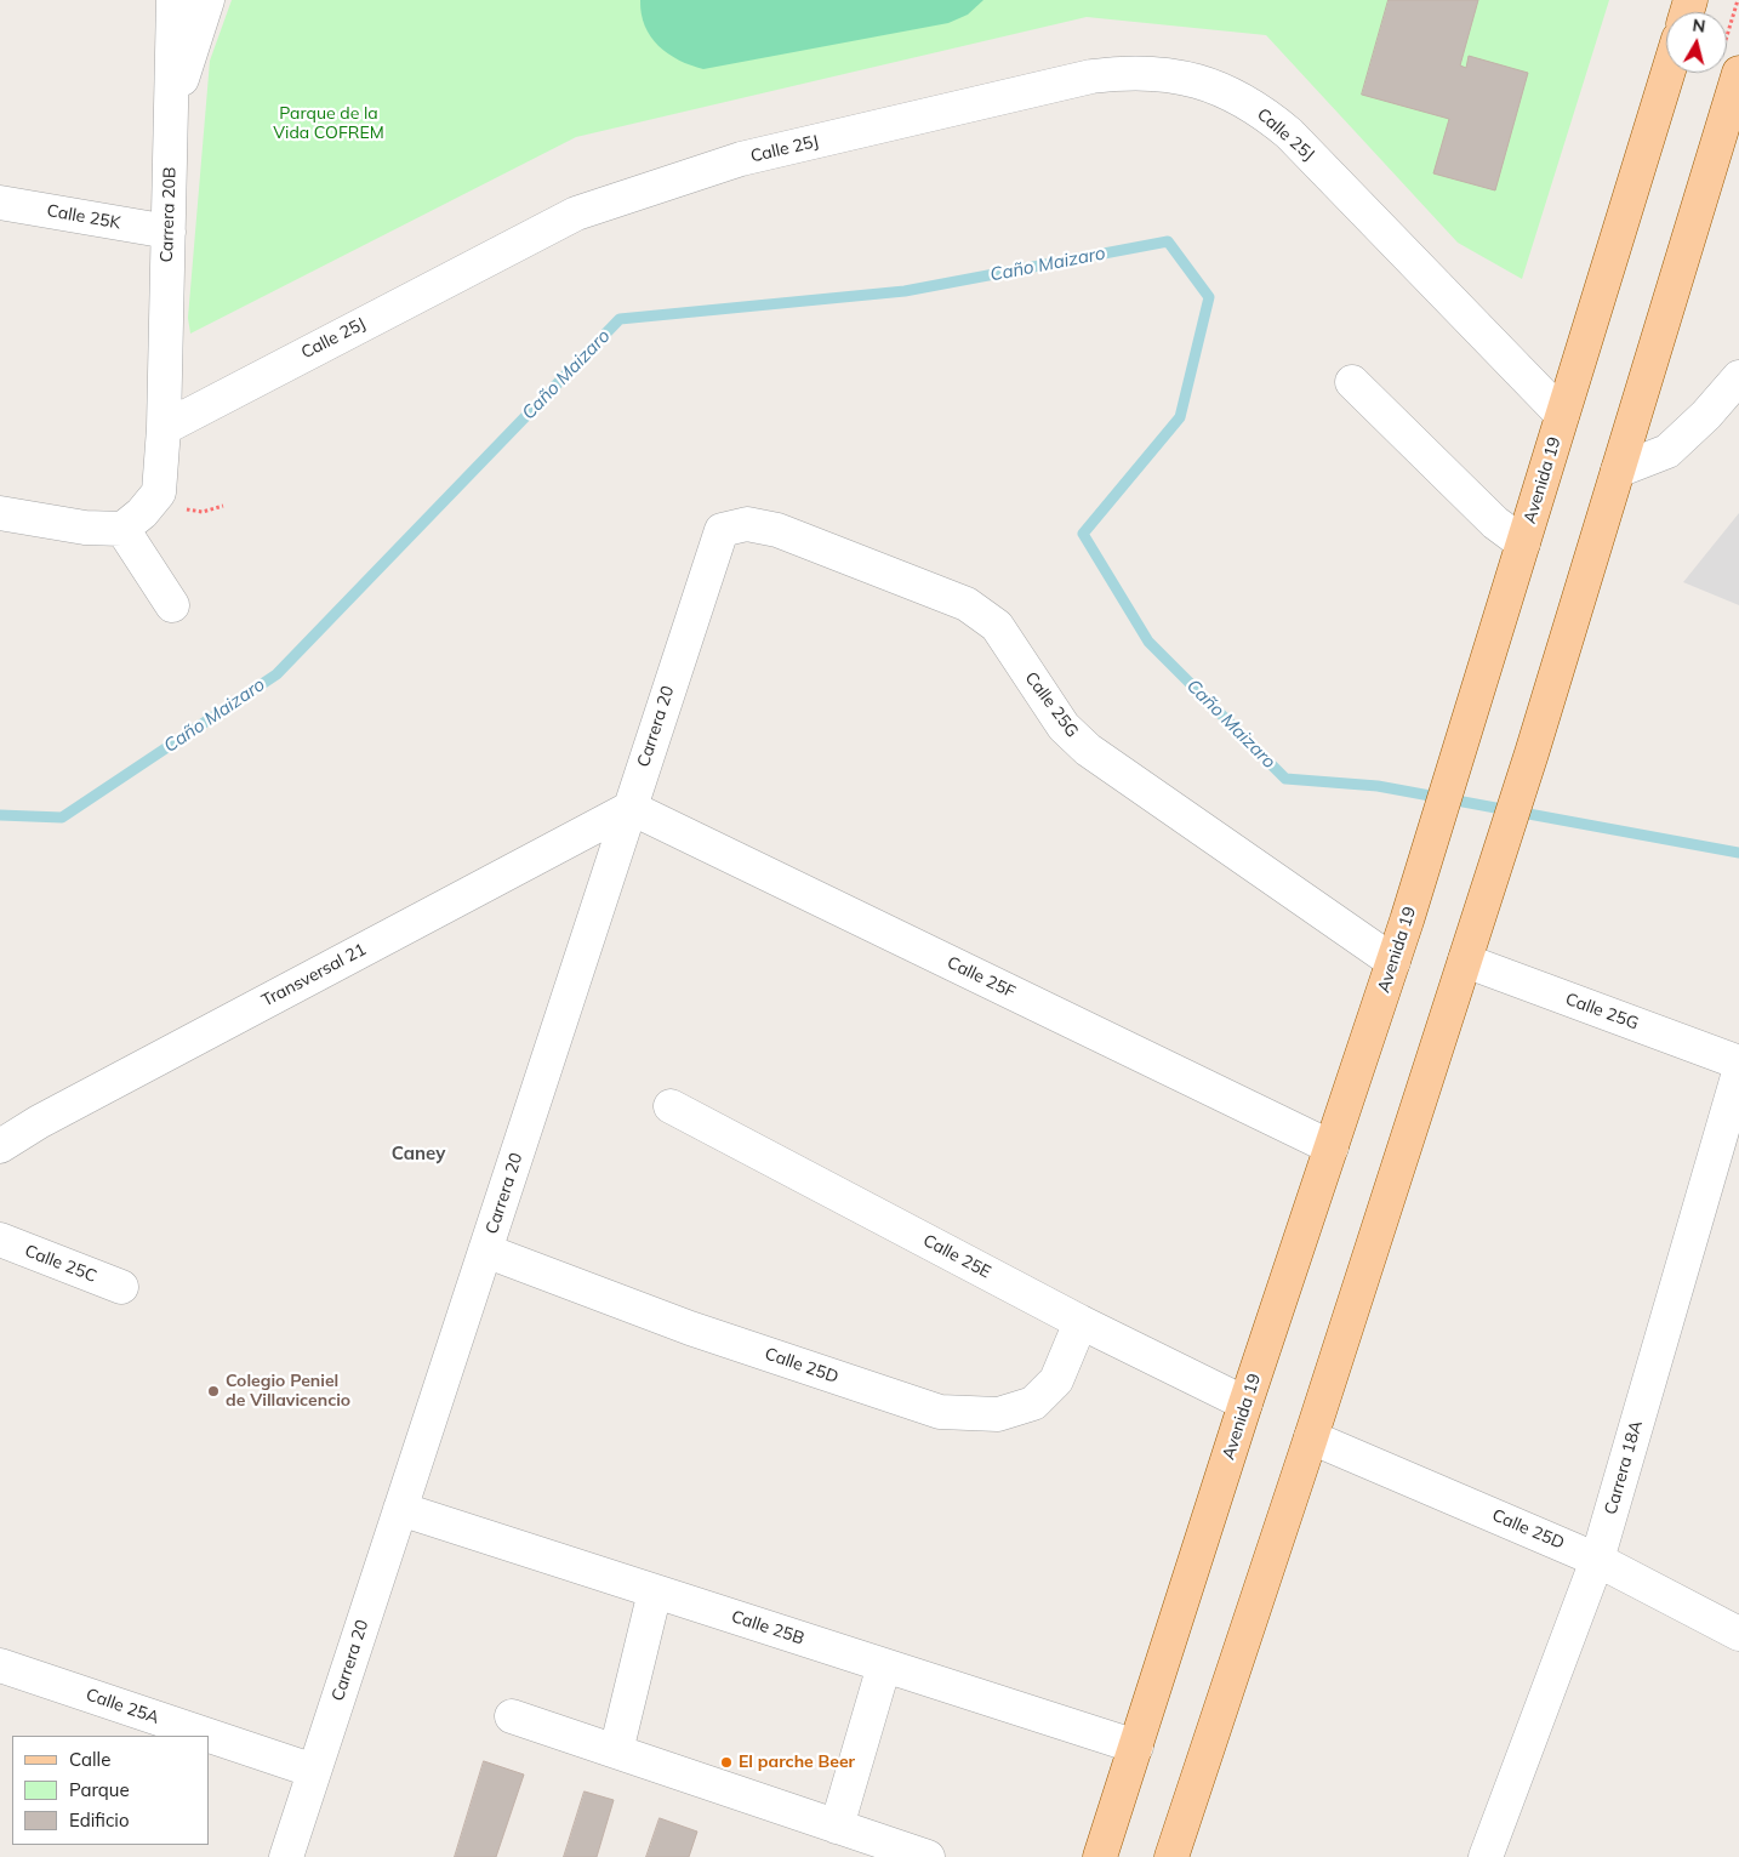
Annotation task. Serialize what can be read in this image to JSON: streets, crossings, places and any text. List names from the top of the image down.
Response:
{
  "streets": {
    "main road": ["Avenida 19"],
    "street": [
      "Calle 25J",
      "Carrera 20B",
      "Calle 25K",
      "Calle 25G",
      "Carrera 20",
      "Transversal 21",
      "Calle 25F",
      "Calle 25E",
      "Calle 25C",
      "Calle 25D",
      "Carrera 18A",
      "Calle 25B",
      "Calle 25A"
    ]
  },
  "crossings": [
    ["Calle 25J", "Carrera 20B"],
    ["Calle 25J", "Avenida 19"],
    ["Carrera 20B", "Calle 25K"],
    ["Avenida 19", "Calle 25G"],
    ["Avenida 19", "Calle 25F"],
    ["Avenida 19", "Calle 25E"],
    ["Avenida 19", "Calle 25B"],
    ["Calle 25G", "Carrera 20"],
    ["Carrera 20", "Transversal 21"],
    ["Carrera 20", "Calle 25F"],
    ["Carrera 20", "Calle 25D"],
    ["Carrera 20", "Calle 25B"],
    ["Carrera 20", "Calle 25A"],
    ["Transversal 21", "Calle 25F"],
    ["Calle 25E", "Calle 25D"],
    ["Calle 25D", "Carrera 18A"]
  ],
  "districts": ["Caney"],
  "water": ["Caño Maizaro"],
  "parks": ["Parque de la Vida COFREM"],
  "places": ["Colegio Peniel de Villavicencio", "El parche Beer"],
  "legend": ["Calle", "Parque", "Edificio"],
  "north": "top"
}
